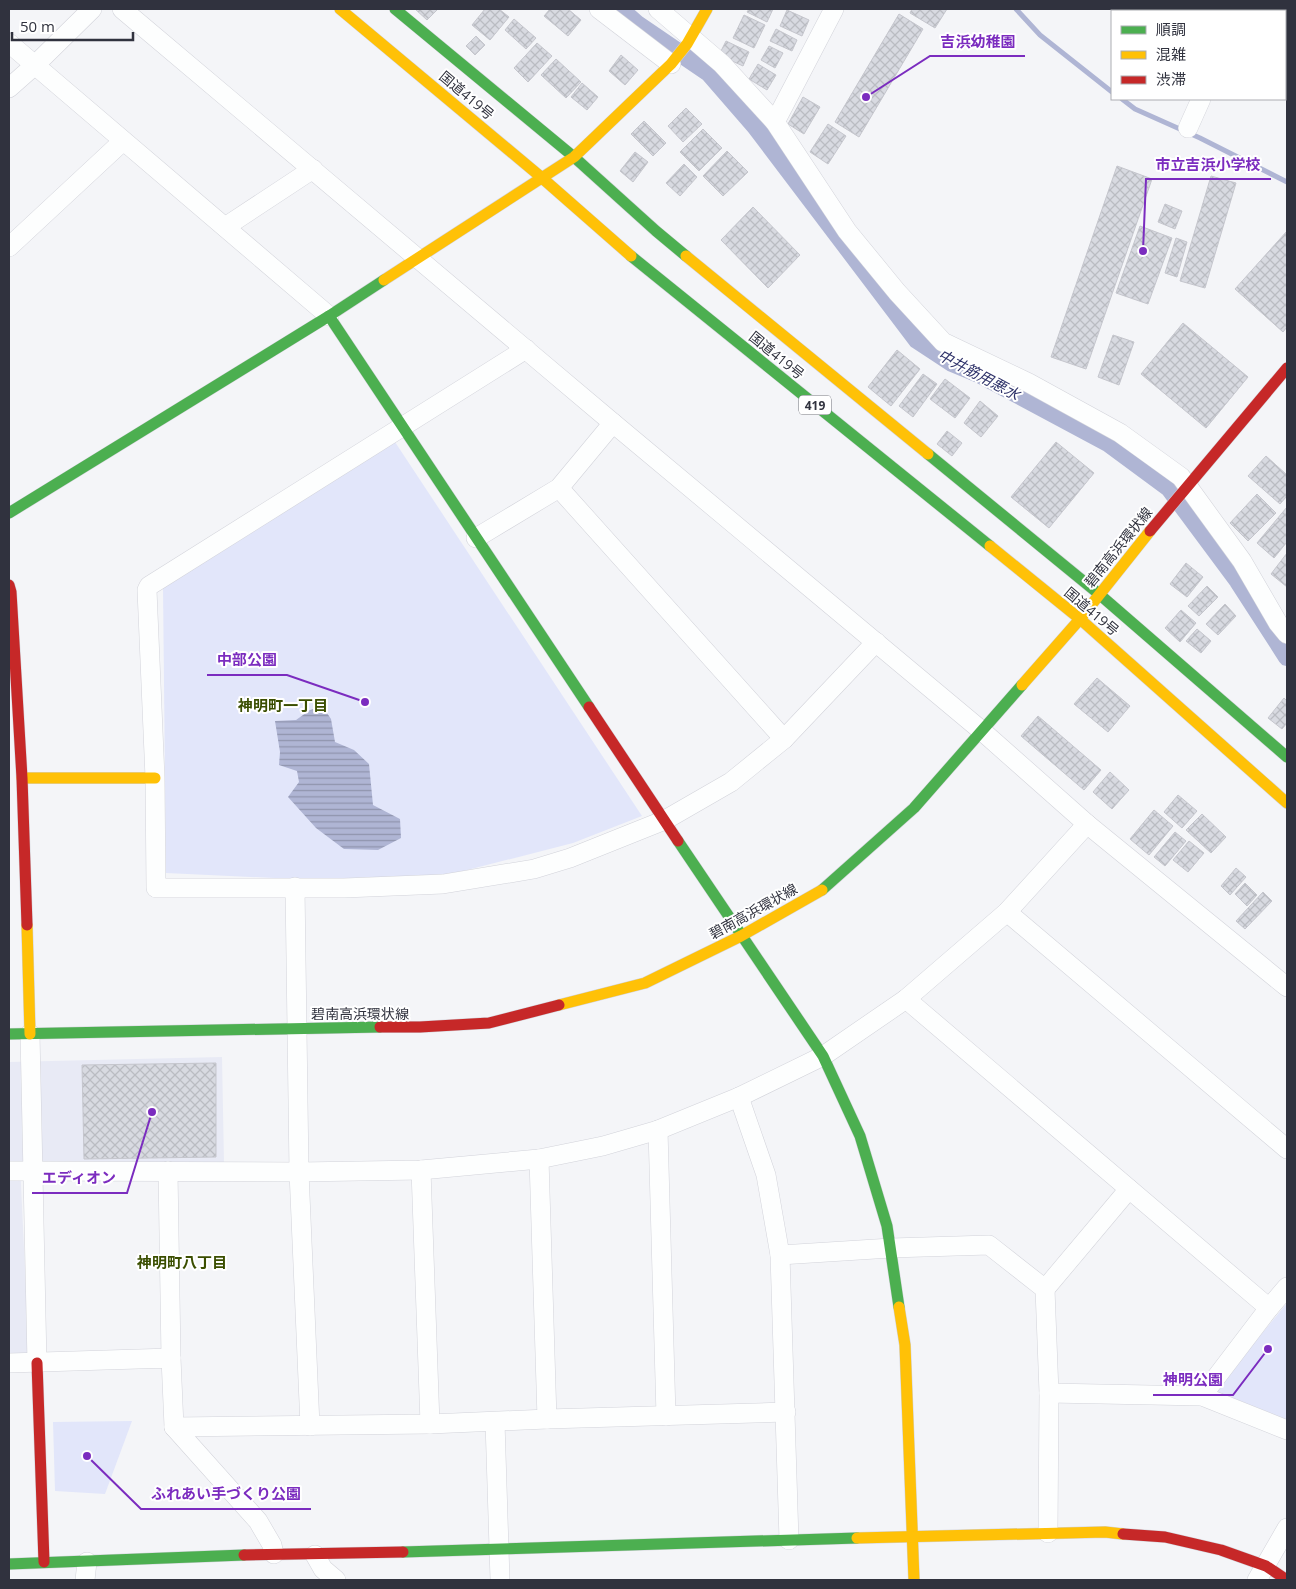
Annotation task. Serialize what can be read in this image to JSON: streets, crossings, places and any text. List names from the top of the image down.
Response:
{
  "streets": {
    "main road": ["国道419号", "419", "碧南高浜環状線"]
  },
  "crossings": [
    ["国道419号", "碧南高浜環状線"]
  ],
  "districts": ["神明町一丁目", "神明町八丁目"],
  "water": ["中井筋用悪水"],
  "places": [
    "吉浜幼稚園",
    "市立吉浜小学校",
    "中部公園",
    "エディオン",
    "神明公園",
    "ふれあい手づくり公園"
  ],
  "legend": ["順調", "混雑", "渋滞"],
  "scale_bar": "50 m"
}
